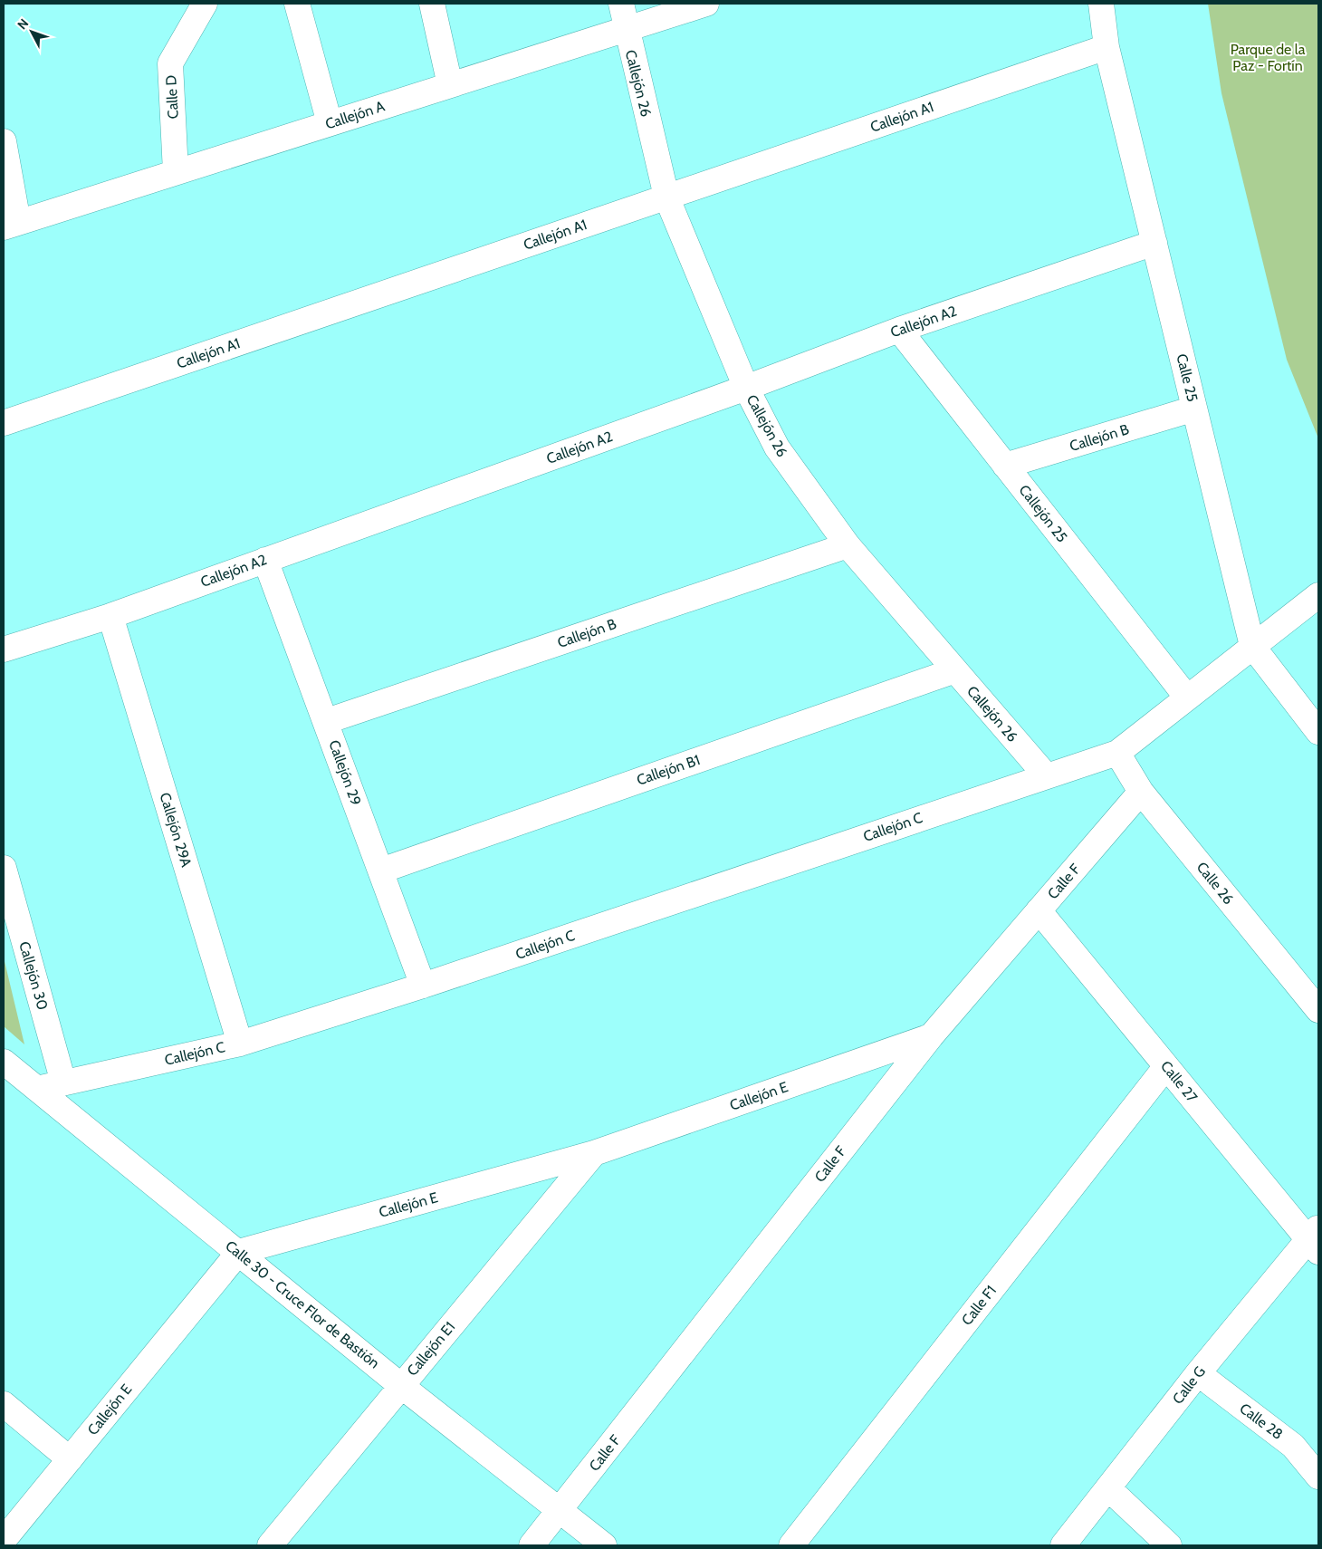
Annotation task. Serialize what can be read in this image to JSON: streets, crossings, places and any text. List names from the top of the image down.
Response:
{
  "streets": {
    "street": [
      "Callejón 26",
      "Calle D",
      "Callejón A",
      "Callejón A1",
      "Callejón A2",
      "Calle 25",
      "Callejón B",
      "Callejón 25",
      "Callejón B1",
      "Callejón 29",
      "Callejón C",
      "Callejón 29A",
      "Calle F",
      "Calle 26",
      "Callejón 30",
      "Calle 27",
      "Callejón E",
      "Calle 30 - Cruce Flor de Bastión",
      "Calle F1",
      "Callejón E1",
      "Calle G",
      "Calle 28"
    ]
  },
  "crossings": [
    ["Callejón 26", "Callejón A"],
    ["Callejón 26", "Callejón A1"],
    ["Callejón 26", "Callejón A2"],
    ["Callejón 26", "Callejón B"],
    ["Callejón 26", "Callejón B1"],
    ["Callejón 26", "Callejón C"],
    ["Calle D", "Callejón A"],
    ["Callejón A1", "Calle 25"],
    ["Callejón A2", "Calle 25"],
    ["Callejón A2", "Callejón 25"],
    ["Callejón A2", "Callejón 29"],
    ["Callejón A2", "Callejón 29A"],
    ["Calle 25", "Callejón B"],
    ["Callejón B", "Callejón 25"],
    ["Callejón B", "Callejón 29"],
    ["Callejón B1", "Callejón 29"],
    ["Callejón 29", "Callejón C"],
    ["Callejón C", "Callejón 29A"],
    ["Callejón C", "Callejón 30"],
    ["Callejón C", "Calle 30 - Cruce Flor de Bastión"],
    ["Calle F", "Calle 26"],
    ["Calle F", "Calle 27"],
    ["Calle F", "Callejón E"],
    ["Calle F", "Calle 30 - Cruce Flor de Bastión"],
    ["Calle 27", "Calle F1"],
    ["Calle 27", "Calle G"],
    ["Callejón E", "Calle 30 - Cruce Flor de Bastión"],
    ["Callejón E", "Callejón E1"],
    ["Calle 30 - Cruce Flor de Bastión", "Callejón E1"],
    ["Calle G", "Calle 28"]
  ],
  "parks": ["Parque de la Paz - Fortín"],
  "north": "top left"
}
